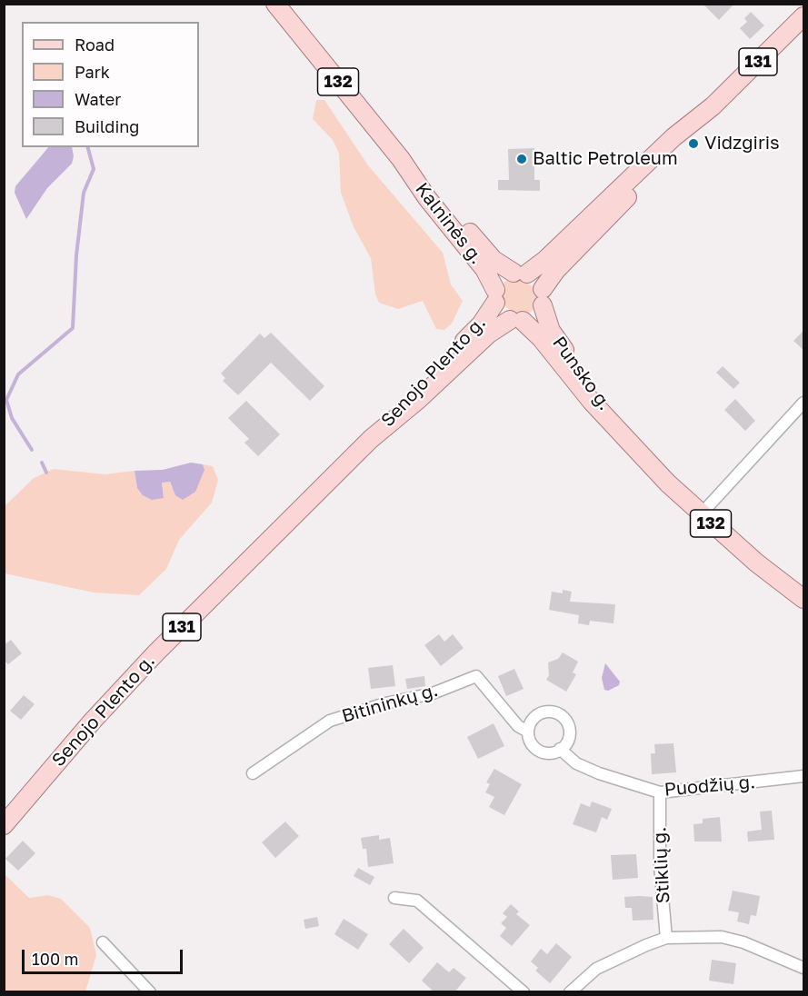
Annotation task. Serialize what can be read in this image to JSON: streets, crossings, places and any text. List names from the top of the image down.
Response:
{
  "streets": {
    "main road": [
      "131",
      "132",
      "Kalninės g.",
      "Senojo Plento g.",
      "Punsko g."
    ],
    "street": ["Bitininkų g.", "Puodžių g.", "Stiklių g."]
  },
  "crossings": [
    ["Kalninės g.", "Senojo Plento g."],
    ["Kalninės g.", "Punsko g."],
    ["Senojo Plento g.", "Punsko g."],
    ["Bitininkų g.", "Puodžių g."],
    ["Puodžių g.", "Stiklių g."]
  ],
  "places": ["Vidzgiris", "Baltic Petroleum"],
  "legend": [
    "Road",
    "Park",
    "Water",
    "Building"
  ],
  "scale_bar": "100 m"
}
